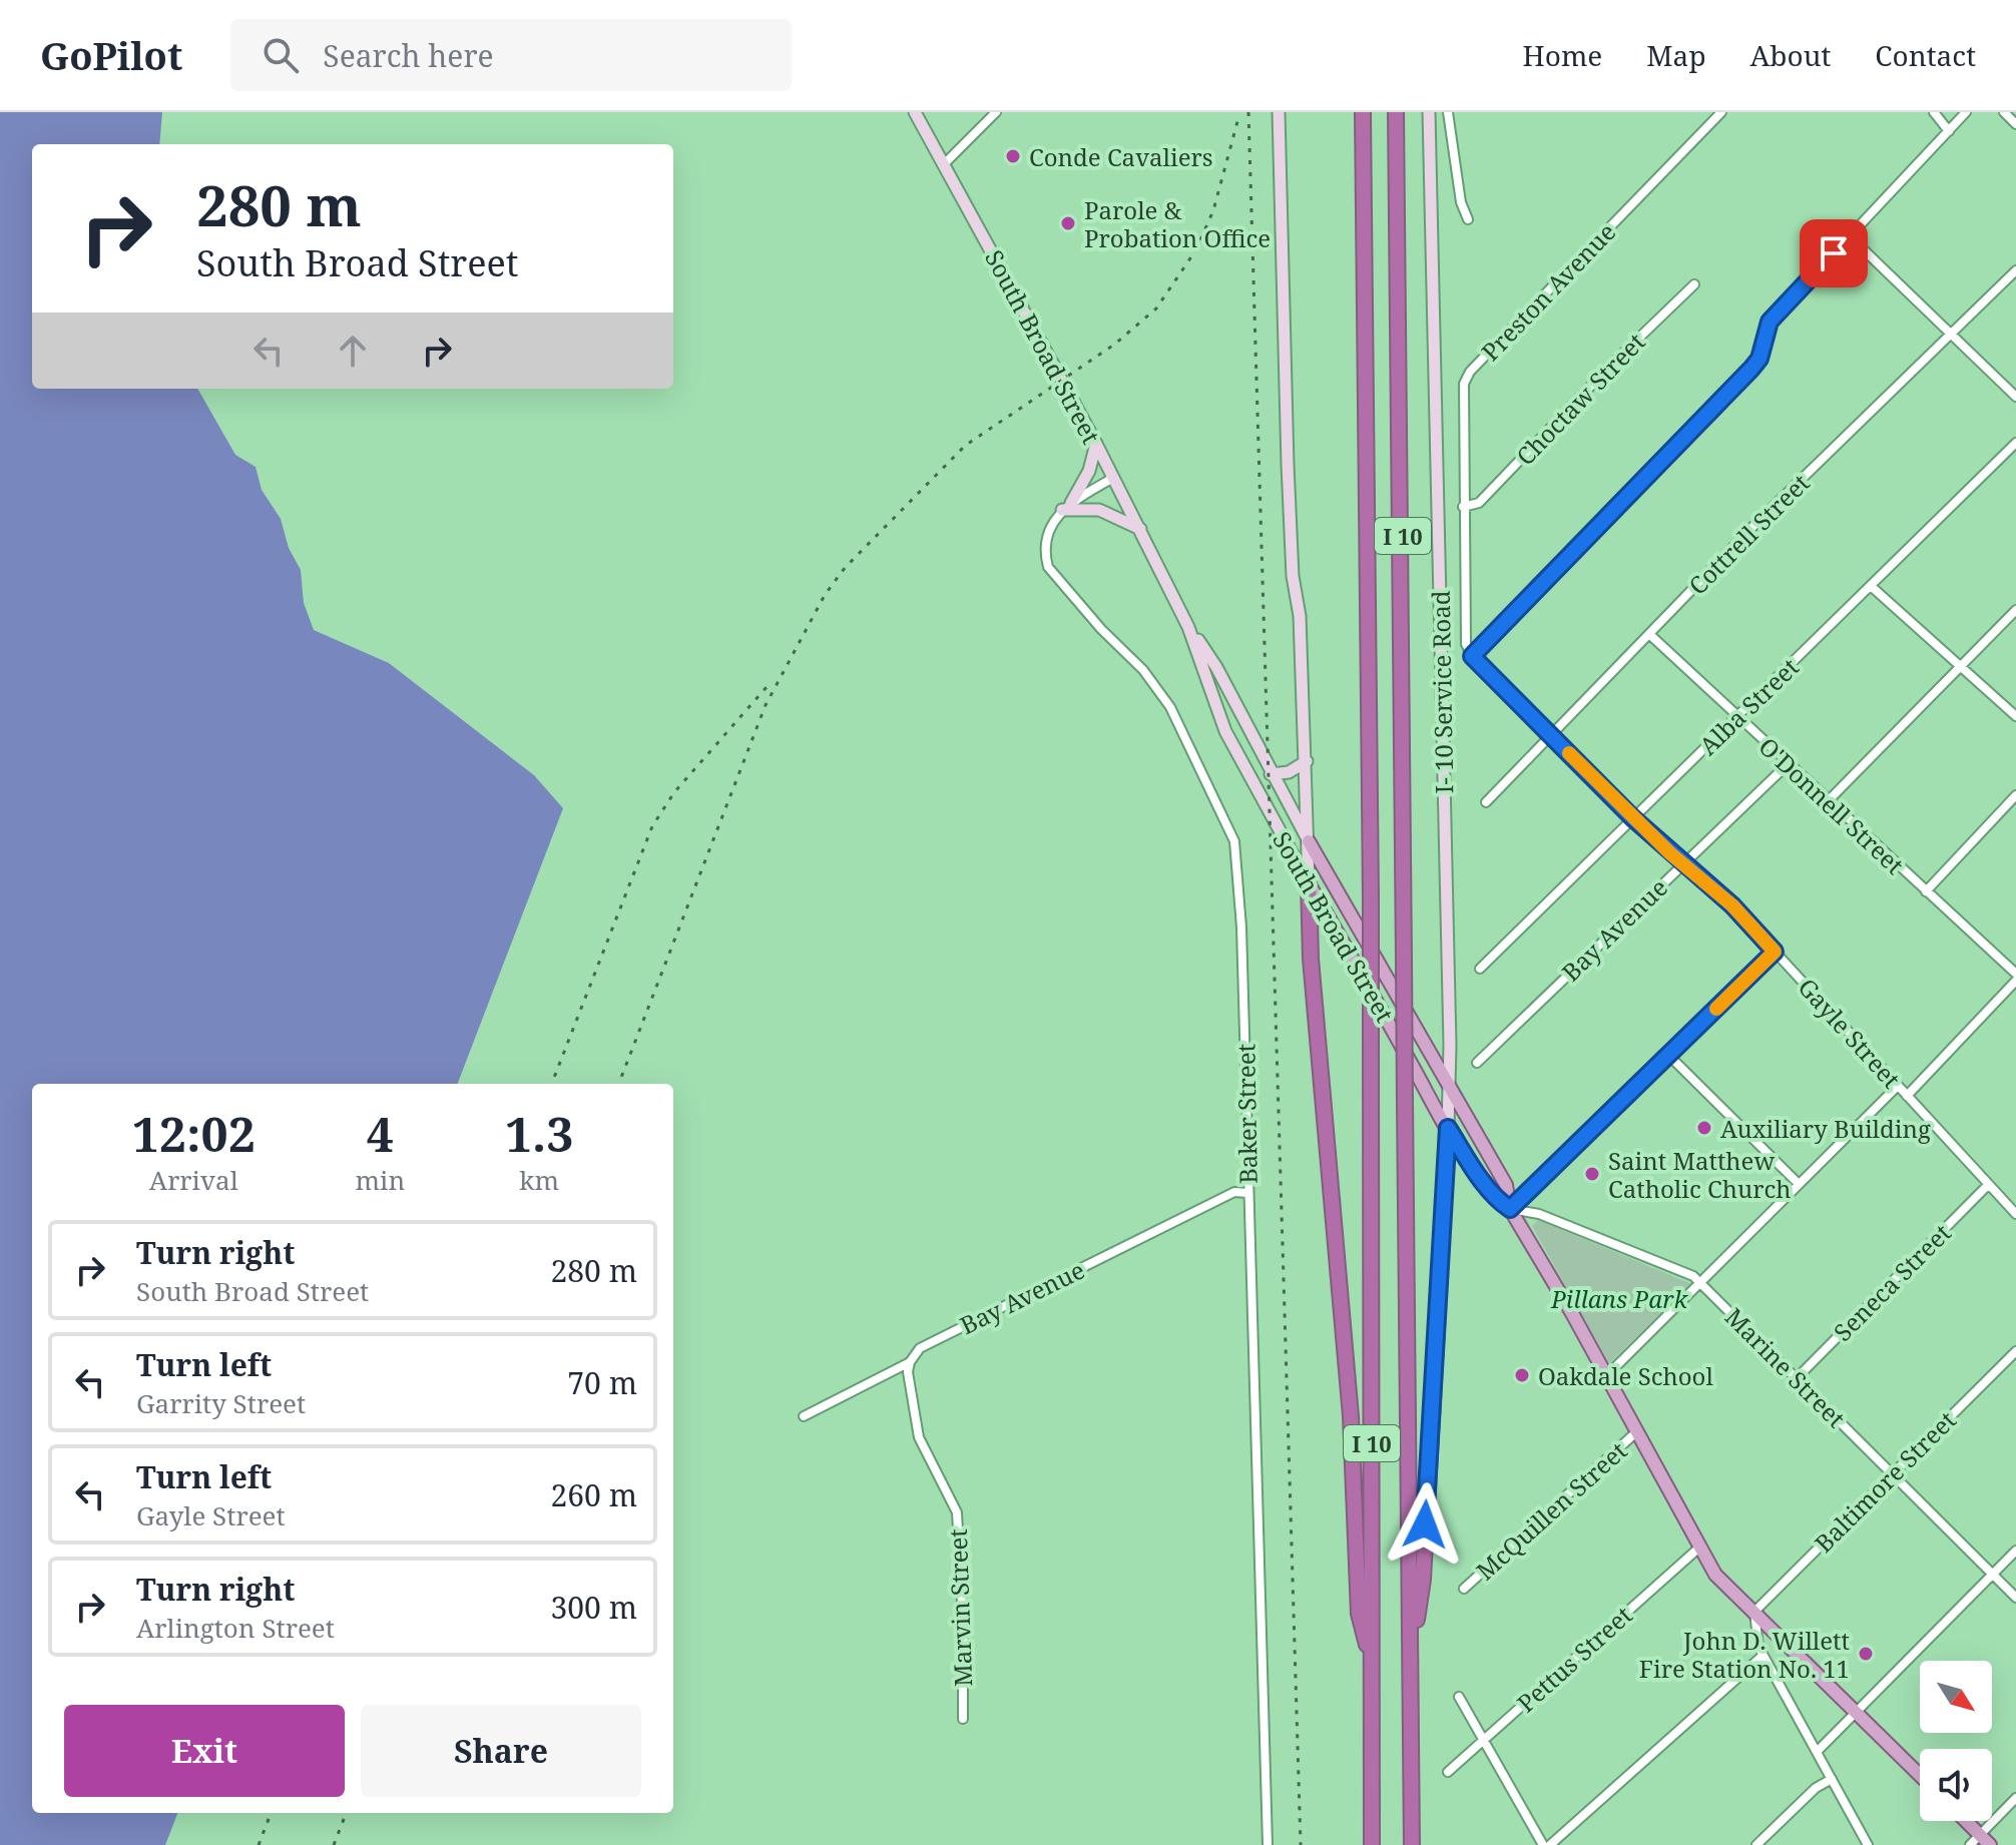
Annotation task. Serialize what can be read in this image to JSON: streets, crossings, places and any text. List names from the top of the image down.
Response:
{
  "streets": {
    "highway": ["I 10"],
    "main road": ["South Broad Street", "I- 10 Service Road"],
    "street": [
      "Preston Avenue",
      "Choctaw Street",
      "Cottrell Street",
      "Alba Street",
      "O'Donnell Street",
      "Bay Avenue",
      "Gayle Street",
      "Baker Street",
      "Seneca Street",
      "Marine Street",
      "Baltimore Street",
      "McQuillen Street",
      "Marvin Street",
      "Pettus Street"
    ]
  },
  "crossings": [
    ["Preston Avenue", "Choctaw Street"],
    ["Preston Avenue", "Gayle Street"],
    ["South Broad Street", "I- 10 Service Road"],
    ["South Broad Street", "Marine Street"],
    ["South Broad Street", "Baltimore Street"],
    ["South Broad Street", "McQuillen Street"],
    ["South Broad Street", "Pettus Street"],
    ["Cottrell Street", "O'Donnell Street"],
    ["Cottrell Street", "Gayle Street"],
    ["Alba Street", "O'Donnell Street"],
    ["Alba Street", "Gayle Street"],
    ["O'Donnell Street", "Bay Avenue"],
    ["Bay Avenue", "Gayle Street"],
    ["Bay Avenue", "Baker Street"],
    ["Bay Avenue", "Marvin Street"],
    ["Gayle Street", "Seneca Street"],
    ["Seneca Street", "Marine Street"],
    ["Marine Street", "Baltimore Street"]
  ],
  "parks": ["Pillans Park"],
  "places": [
    "Conde Cavaliers",
    "Parole & Probation Office",
    "Auxiliary Building",
    "Saint Matthew Catholic Church",
    "Oakdale School",
    "John D. Willett Fire Station No. 11"
  ],
  "north": "bottom right",
  "page": {
    "header": "GoPilot",
    "search": "Search here",
    "nav": [
      "Home",
      "Map",
      "About",
      "Contact"
    ],
    "turn": ["280 m", "South Broad Street"],
    "eta": [
      "12:02",
      "Arrival",
      "4",
      "min",
      "1.3",
      "km"
    ],
    "list": [
      {
        "name": "Turn right",
        "note": "South Broad Street",
        "value": "280 m"
      },
      {
        "name": "Turn left",
        "note": "Garrity Street",
        "value": "70 m"
      },
      {
        "name": "Turn left",
        "note": "Gayle Street",
        "value": "260 m"
      },
      {
        "name": "Turn right",
        "note": "Arlington Street",
        "value": "300 m"
      }
    ],
    "buttons": ["Exit", "Share"]
  }
}
